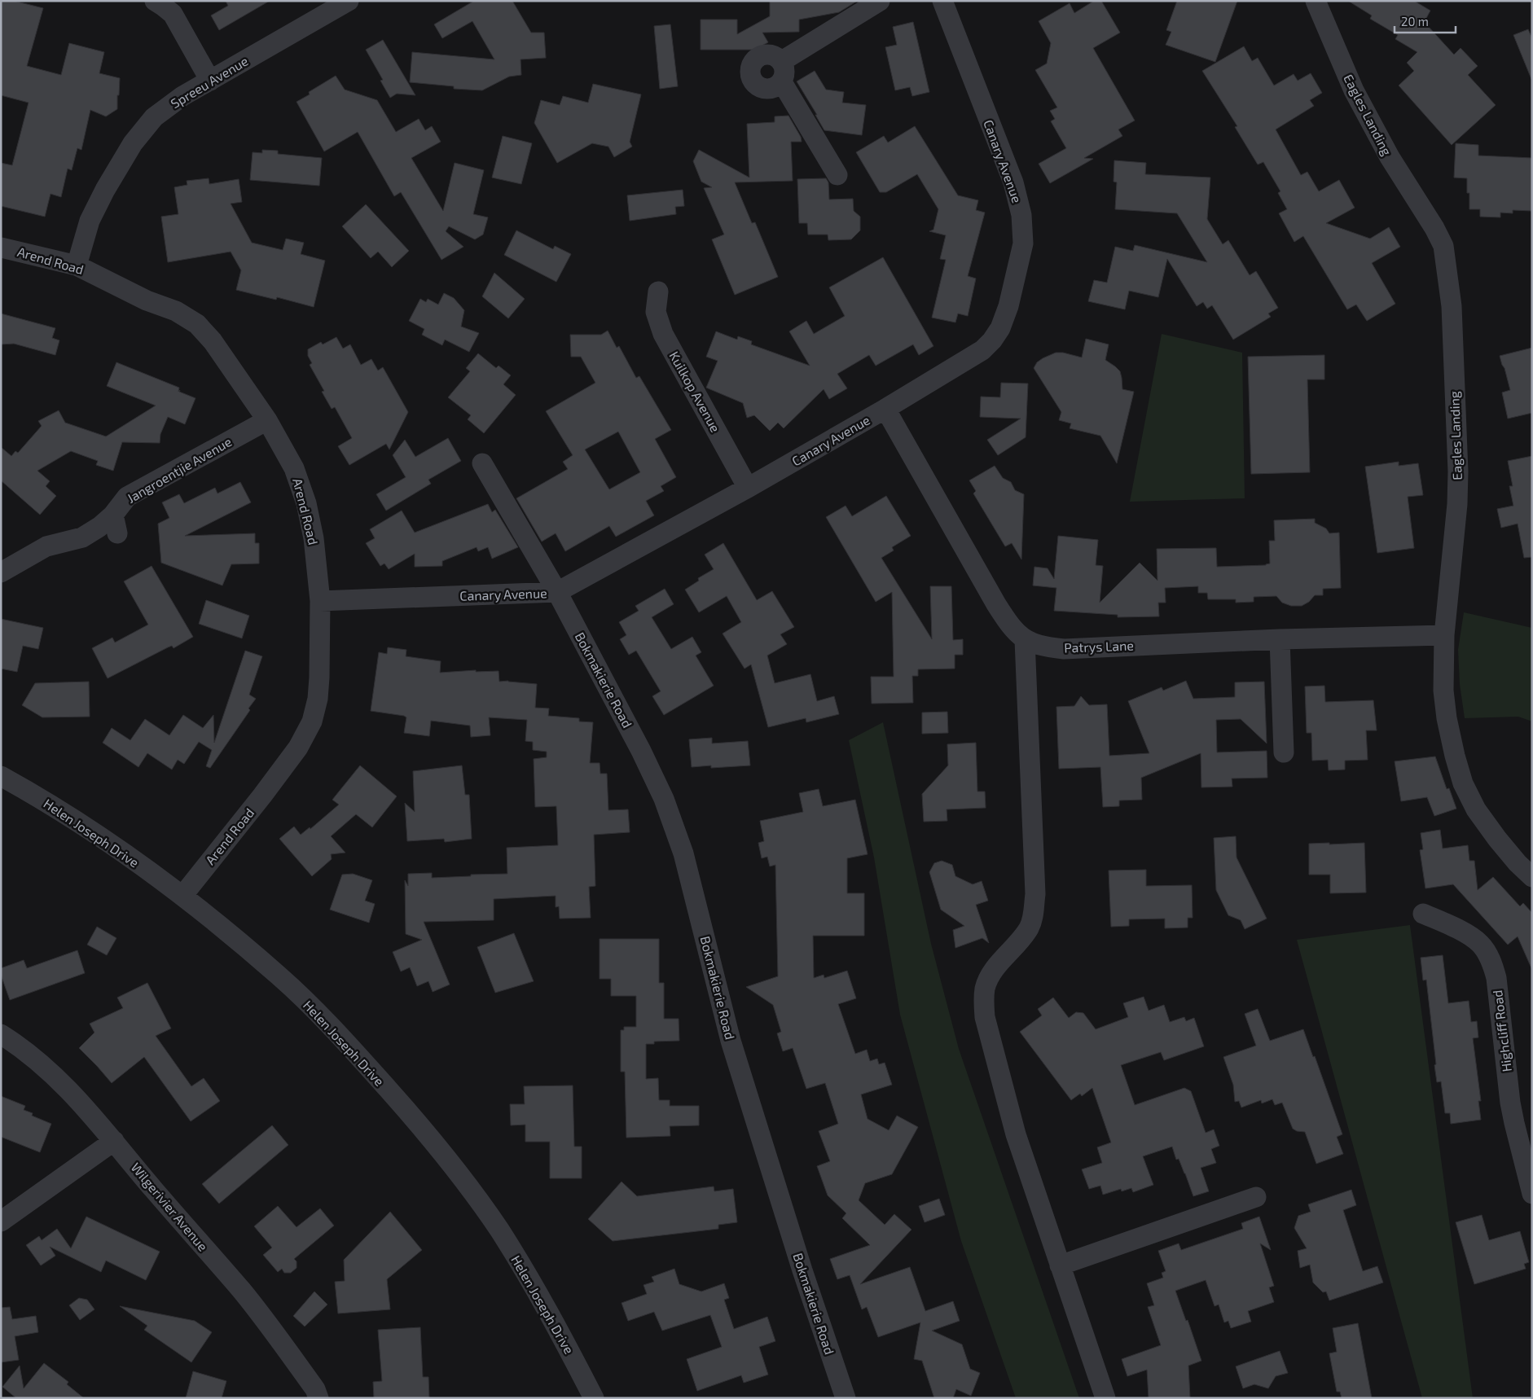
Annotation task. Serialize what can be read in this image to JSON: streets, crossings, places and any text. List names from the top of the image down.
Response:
{
  "streets": {
    "street": [
      "Spreeu Avenue",
      "Eagles Landing",
      "Canary Avenue",
      "Arend Road",
      "Kuilkop Avenue",
      "Jangroentjie Avenue",
      "Patrys Lane",
      "Bokmakierie Road",
      "Helen Joseph Drive",
      "Highcliff Road",
      "Wilgerivier Avenue"
    ]
  },
  "crossings": [
    ["Spreeu Avenue", "Arend Road"],
    ["Eagles Landing", "Patrys Lane"],
    ["Canary Avenue", "Arend Road"],
    ["Canary Avenue", "Kuilkop Avenue"],
    ["Canary Avenue", "Patrys Lane"],
    ["Canary Avenue", "Bokmakierie Road"],
    ["Arend Road", "Jangroentjie Avenue"],
    ["Arend Road", "Helen Joseph Drive"]
  ],
  "scale_bar": "20 m"
}
